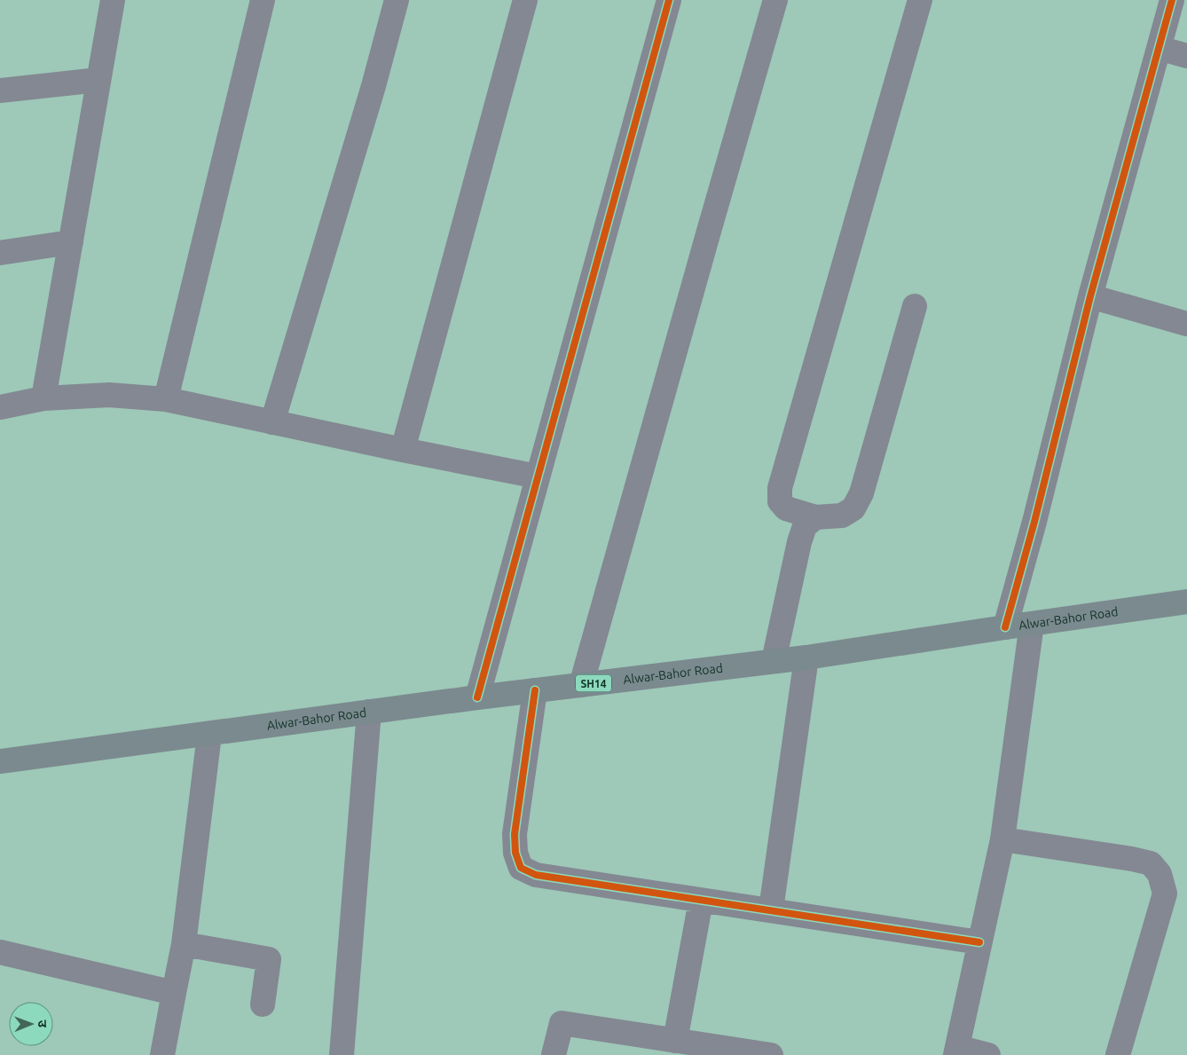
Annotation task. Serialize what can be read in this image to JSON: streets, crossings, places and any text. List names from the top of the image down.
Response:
{
  "streets": {
    "main road": ["Alwar-Bahor Road", "SH14"]
  },
  "north": "right"
}
